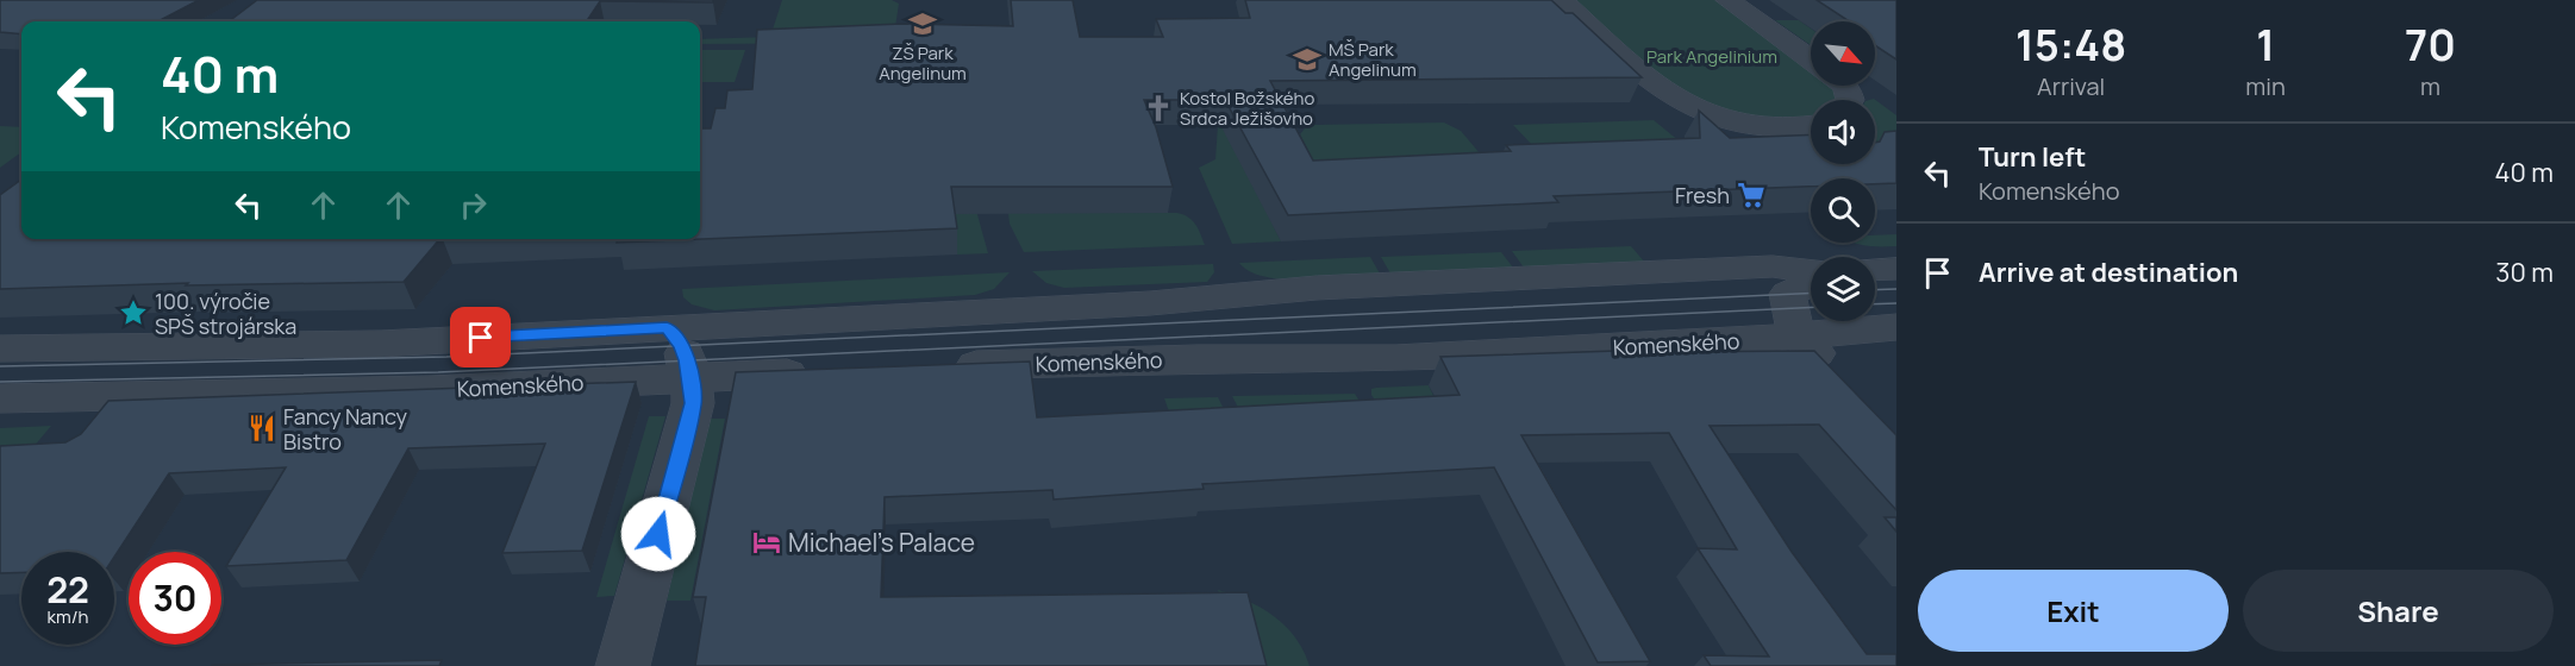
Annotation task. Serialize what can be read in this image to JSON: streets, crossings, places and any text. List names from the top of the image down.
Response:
{
  "streets": {
    "street": ["Komenského"]
  },
  "parks": ["Park Angelinium"],
  "places": {
    "school or university": ["ZŠ Park Angelinum", "MŠ Park Angelinum"],
    "church": ["Kostol Božského Srdca Ježišovho"],
    "supermarket": ["Fresh"],
    "place": ["100. výročie SPŠ strojárska"],
    "restaurant": ["Fancy Nancy Bistro"],
    "hotel": ["Michael's Palace"]
  },
  "north": "bottom right",
  "page": {
    "eta": [
      "15:48",
      "Arrival",
      "1",
      "min",
      "70",
      "m"
    ],
    "turn": ["40 m", "Komenského"],
    "list": [
      {
        "name": "Turn left",
        "note": "Komenského",
        "value": "40 m"
      },
      {
        "name": "Arrive at destination",
        "value": "30 m"
      }
    ],
    "speed": "22 km/h",
    "limit": "30",
    "buttons": ["Exit", "Share"]
  }
}
